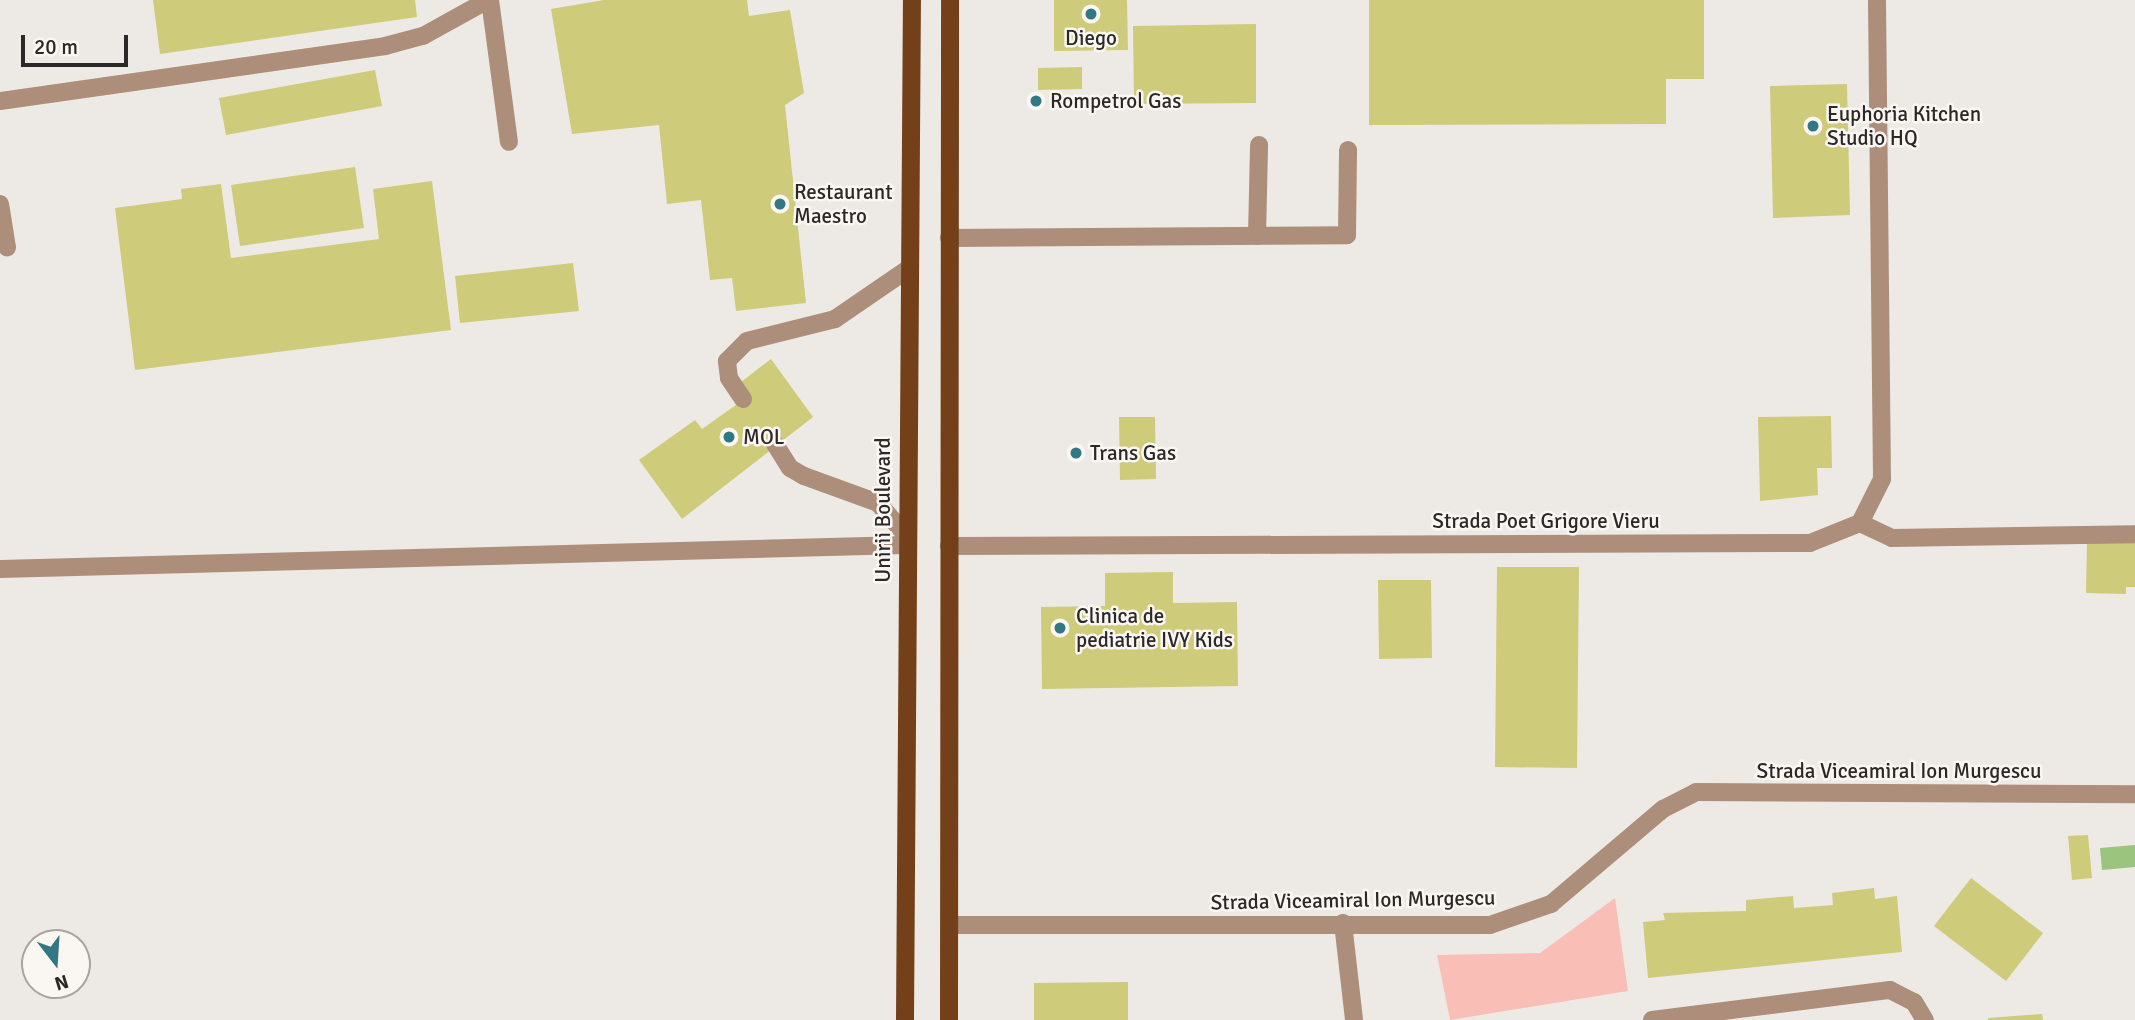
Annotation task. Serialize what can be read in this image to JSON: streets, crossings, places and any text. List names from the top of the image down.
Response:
{
  "streets": {
    "main road": ["Unirii Boulevard"],
    "street": ["Strada Poet Grigore Vieru", "Strada Viceamiral Ion Murgescu"]
  },
  "places": [
    "Diego",
    "Rompetrol Gas",
    "Euphoria Kitchen Studio HQ",
    "Restaurant Maestro",
    "MOL",
    "Trans Gas",
    "Clinica de pediatrie IVY Kids"
  ],
  "scale_bar": "20 m",
  "north": "bottom"
}
